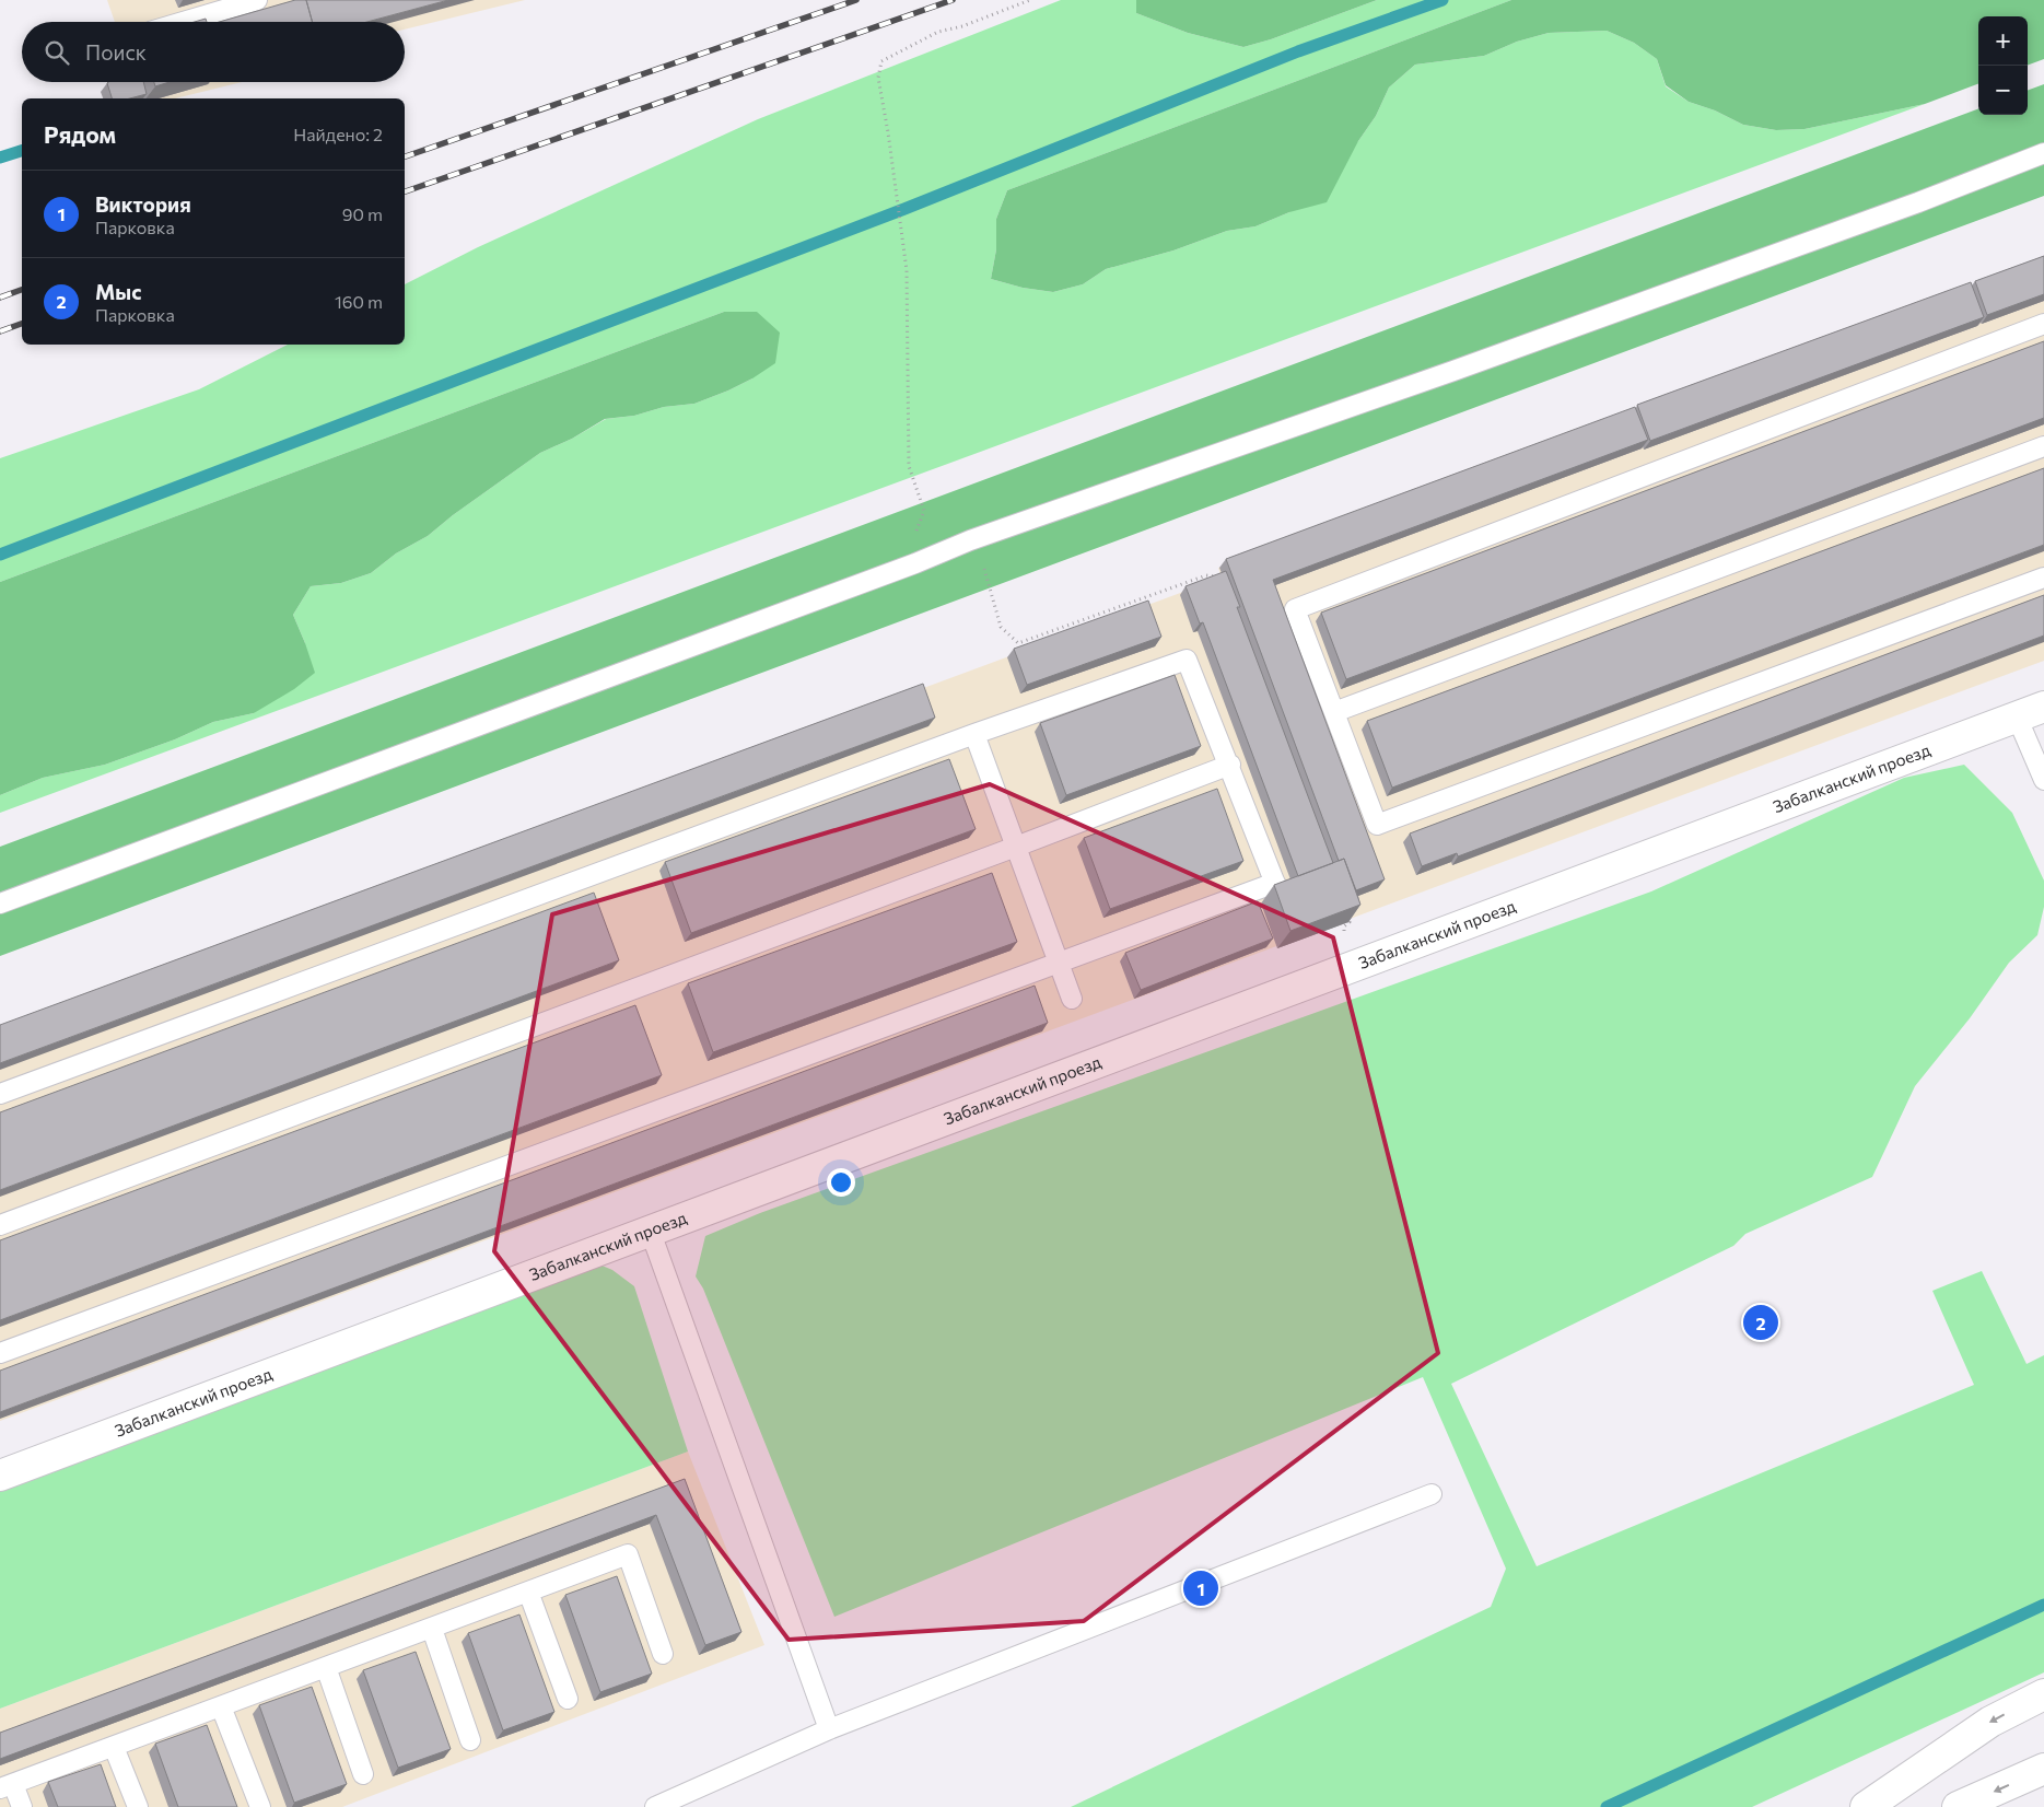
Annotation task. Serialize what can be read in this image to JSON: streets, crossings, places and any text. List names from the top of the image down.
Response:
{
  "streets": {
    "main road": ["Забалканский проезд"]
  },
  "page": {
    "map_buttons": ["+", "−"],
    "search": "Поиск",
    "heading": ["Рядом", "Найдено: 2"],
    "list": [
      {
        "mark": "1",
        "name": "Виктория",
        "note": "Парковка",
        "value": "90 m"
      },
      {
        "mark": "2",
        "name": "Мыс",
        "note": "Парковка",
        "value": "160 m"
      }
    ],
    "pins": ["2", "1"]
  }
}
